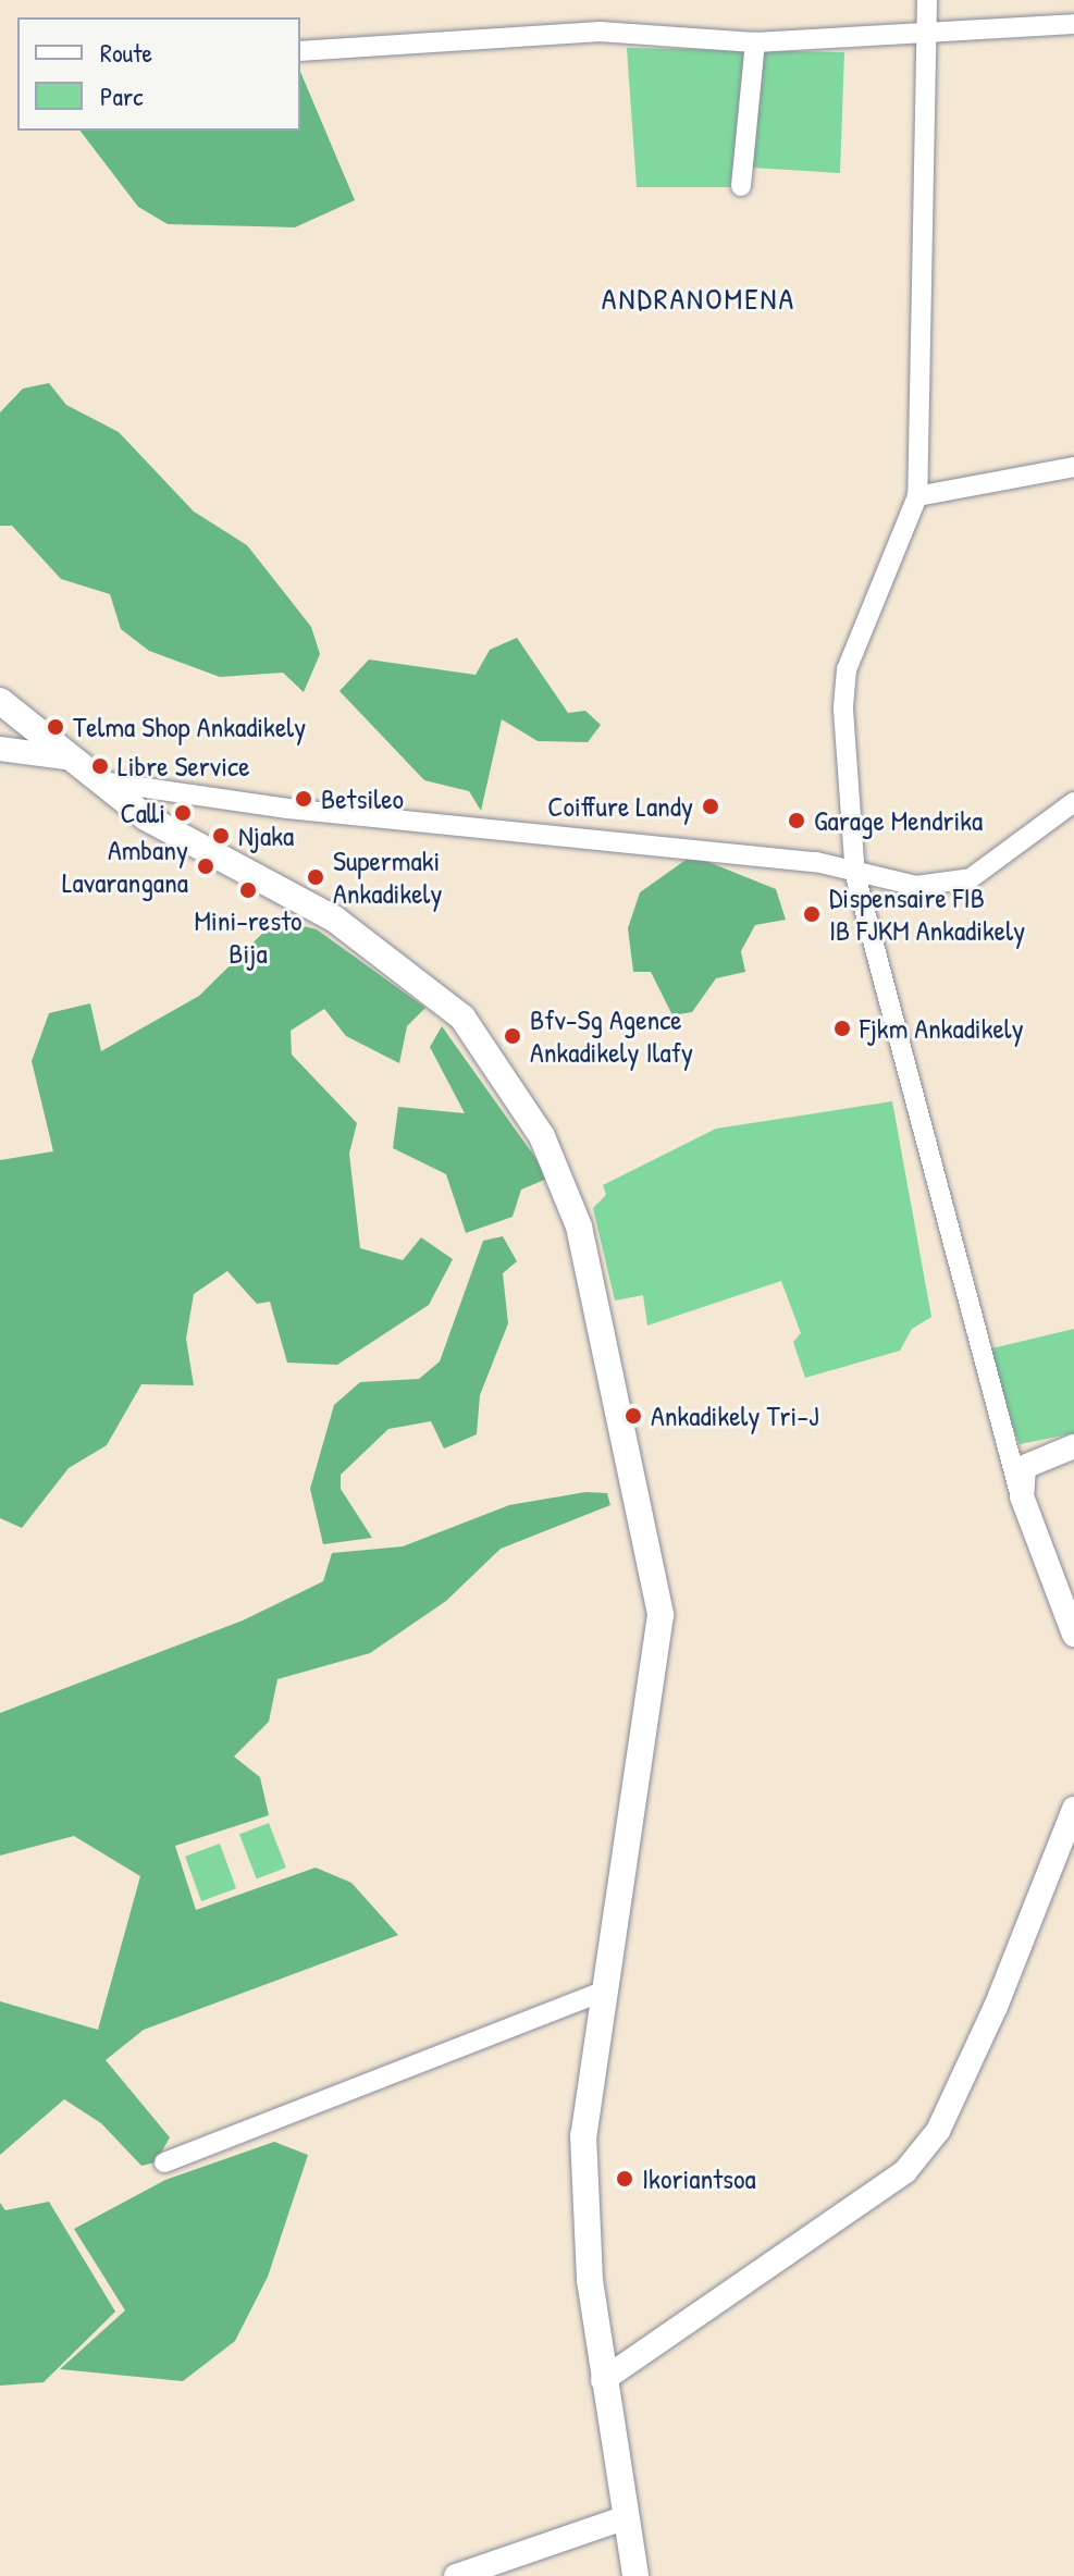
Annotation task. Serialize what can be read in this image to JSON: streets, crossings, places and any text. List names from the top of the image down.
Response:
{
  "districts": ["ANDRANOMENA"],
  "places": [
    "Telma Shop Ankadikely",
    "Libre Service",
    "Betsileo",
    "Coiffure Landy",
    "Calli",
    "Garage Mendrika",
    "Njaka",
    "Ambany Lavarangana",
    "Supermaki Ankadikely",
    "Mini-resto Bija",
    "Dispensaire FIB IB FJKM Ankadikely",
    "Fjkm Ankadikely",
    "Bfv-Sg Agence Ankadikely Ilafy",
    "Ankadikely Tri-J",
    "Ikoriantsoa"
  ],
  "legend": ["Route", "Parc"]
}
